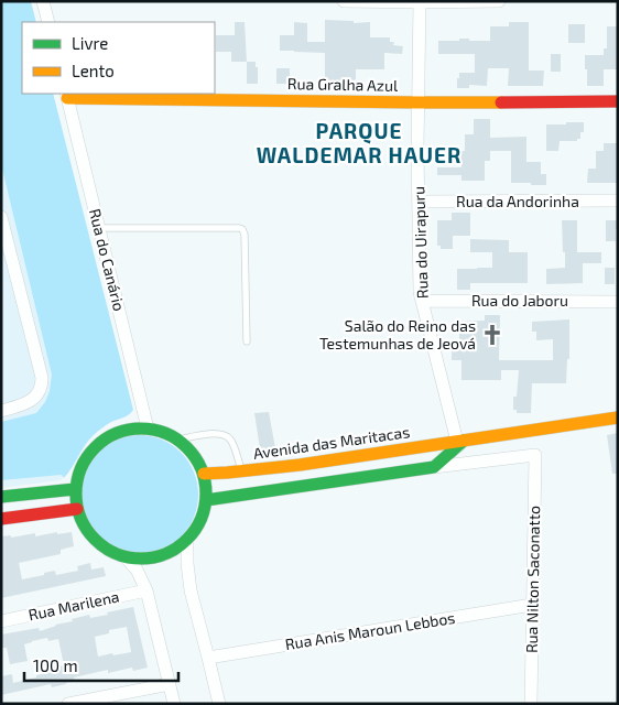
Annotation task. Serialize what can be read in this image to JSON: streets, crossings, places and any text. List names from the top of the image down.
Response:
{
  "streets": {
    "street": [
      "Rua Gralha Azul",
      "Rua da Andorinha",
      "Rua do Uirapuru",
      "Rua do Canário",
      "Rua do Jaboru",
      "Avenida das Maritacas",
      "Rua Nilton Saconatto",
      "Rua Marilena",
      "Rua Anis Maroun Lebbos"
    ]
  },
  "crossings": [
    ["Rua Gralha Azul", "Rua do Uirapuru"],
    ["Rua Gralha Azul", "Rua do Canário"],
    ["Rua da Andorinha", "Rua do Uirapuru"],
    ["Rua do Uirapuru", "Rua do Jaboru"],
    ["Rua do Uirapuru", "Avenida das Maritacas"],
    ["Rua do Canário", "Avenida das Maritacas"],
    ["Rua Nilton Saconatto", "Rua Anis Maroun Lebbos"]
  ],
  "districts": ["PARQUE WALDEMAR HAUER"],
  "places": {
    "church": ["Salão do Reino das Testemunhas de Jeová"]
  },
  "legend": ["Livre", "Lento"],
  "scale_bar": "100 m"
}
